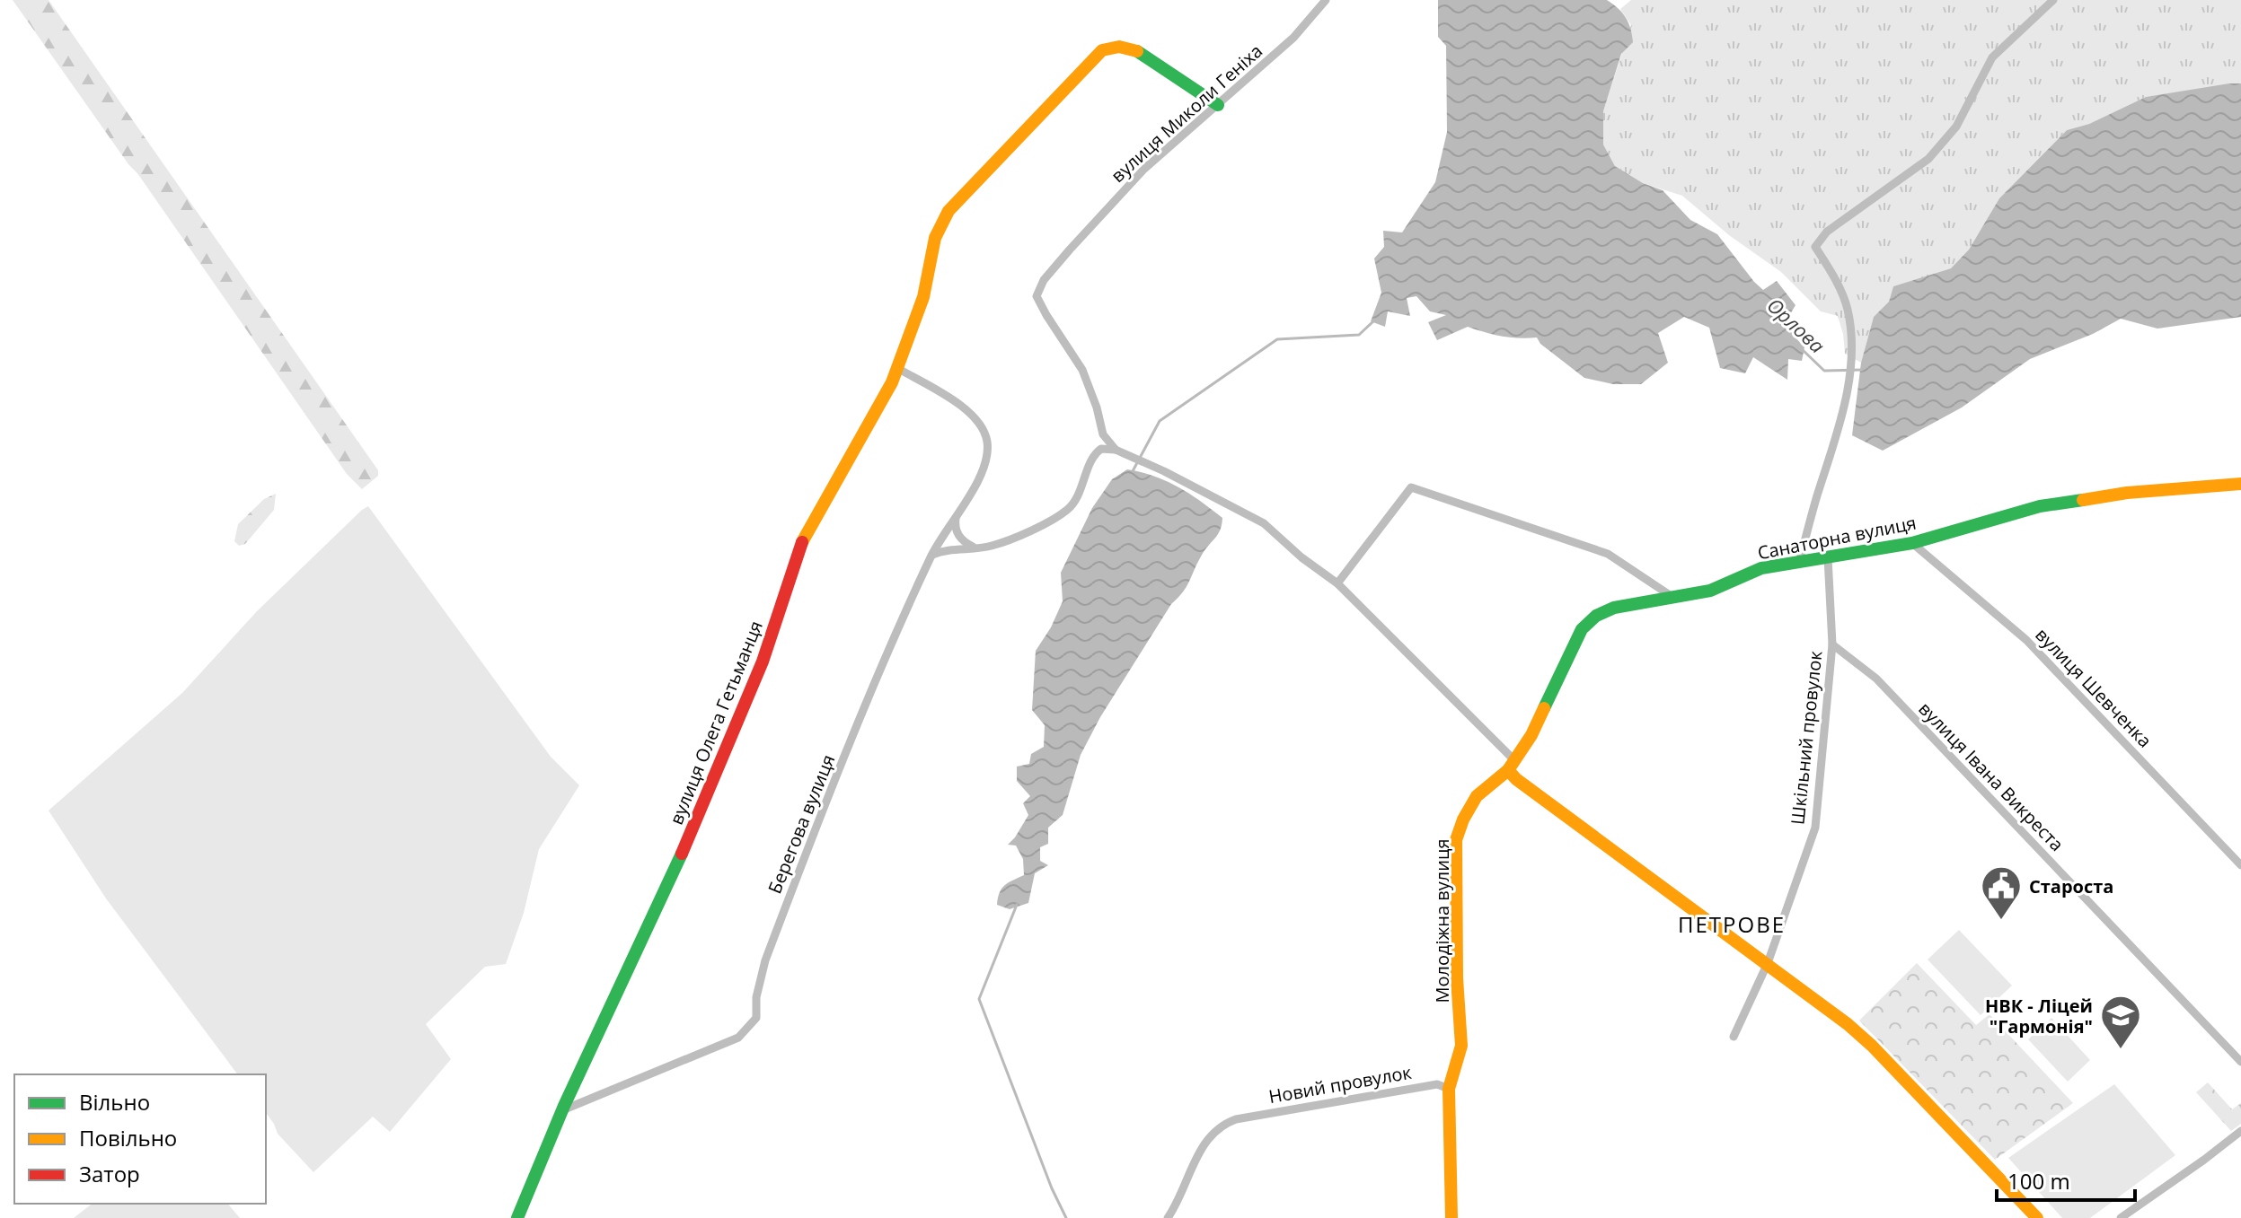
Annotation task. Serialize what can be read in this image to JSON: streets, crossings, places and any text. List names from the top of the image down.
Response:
{
  "streets": {
    "street": [
      "вулиця Миколи Геніха",
      "Санаторна вулиця",
      "вулиця Шевченка",
      "вулиця Олега Гетьманця",
      "Шкільний провулок",
      "вулиця Івана Викреста",
      "Берегова вулиця",
      "Молодіжна вулиця",
      "Новий провулок"
    ]
  },
  "crossings": [
    ["вулиця Миколи Геніха", "вулиця Олега Гетьманця"],
    ["Санаторна вулиця", "вулиця Шевченка"],
    ["Санаторна вулиця", "Шкільний провулок"],
    ["Санаторна вулиця", "Молодіжна вулиця"],
    ["вулиця Олега Гетьманця", "Берегова вулиця"],
    ["Шкільний провулок", "вулиця Івана Викреста"],
    ["Молодіжна вулиця", "Новий провулок"]
  ],
  "districts": ["ПЕТРОВЕ"],
  "water": ["Орлова"],
  "places": {
    "public building": ["Староста"],
    "school or university": ["НВК - Ліцей \"Гармонія\""]
  },
  "legend": ["Вільно", "Повільно", "Затор"],
  "scale_bar": "100 m"
}
